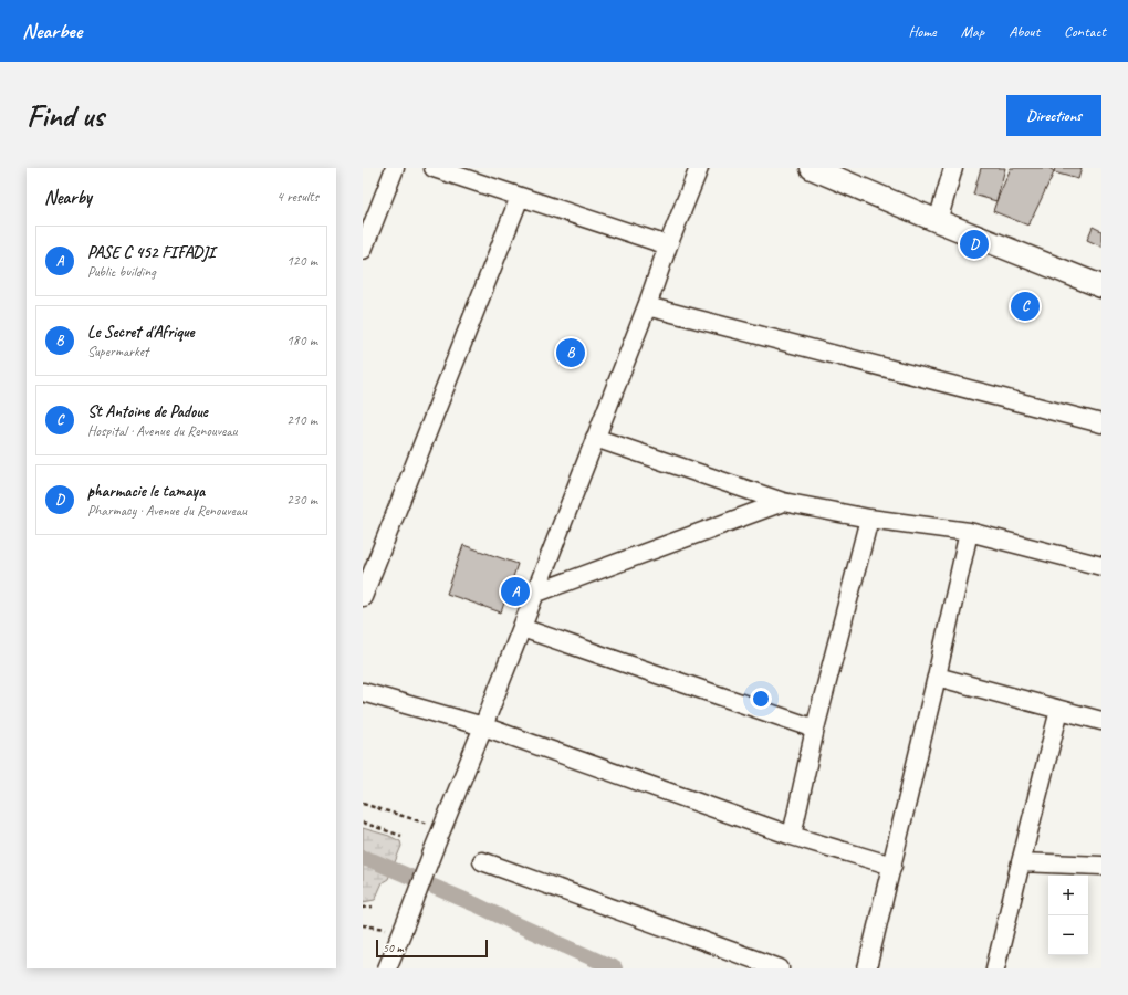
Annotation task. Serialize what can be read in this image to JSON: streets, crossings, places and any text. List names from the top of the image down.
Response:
{
  "scale_bar": "50 m",
  "page": {
    "header": "Nearbee",
    "nav": [
      "Home",
      "Map",
      "About",
      "Contact"
    ],
    "buttons": "Directions",
    "title": "Find us",
    "heading": ["Nearby", "4 results"],
    "list": [
      {
        "mark": "A",
        "name": "PASE C 452 FIFADJI",
        "note": "Public building",
        "value": "120 m"
      },
      {
        "mark": "B",
        "name": "Le Secret d'Afrique",
        "note": "Supermarket",
        "value": "180 m"
      },
      {
        "mark": "C",
        "name": "St Antoine de Padoue",
        "note": "Hospital · Avenue du Renouveau",
        "value": "210 m"
      },
      {
        "mark": "D",
        "name": "pharmacie le tamaya",
        "note": "Pharmacy · Avenue du Renouveau",
        "value": "230 m"
      }
    ],
    "pins": [
      "D",
      "C",
      "B",
      "A"
    ],
    "map_buttons": ["+", "−"],
    "scale": "50 m"
  }
}
